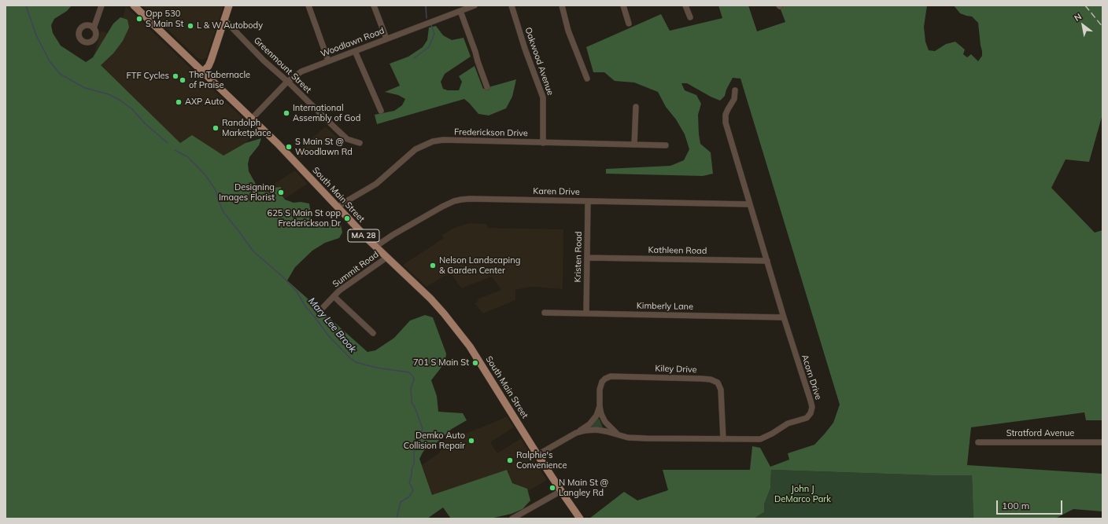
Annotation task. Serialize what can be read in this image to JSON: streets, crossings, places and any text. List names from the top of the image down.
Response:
{
  "streets": {
    "main road": ["South Main Street", "MA 28"],
    "street": [
      "Woodlawn Road",
      "Oakwood Avenue",
      "Greenmount Street",
      "Frederickson Drive",
      "Karen Drive",
      "Kathleen Road",
      "Kristen Road",
      "Summit Road",
      "Kimberly Lane",
      "Kiley Drive",
      "Acorn Drive",
      "Stratford Avenue"
    ]
  },
  "crossings": [
    ["Woodlawn Road", "Greenmount Street"],
    ["Woodlawn Road", "South Main Street"],
    ["Oakwood Avenue", "Frederickson Drive"],
    ["Frederickson Drive", "South Main Street"],
    ["Karen Drive", "South Main Street"],
    ["Karen Drive", "Kristen Road"],
    ["Karen Drive", "Acorn Drive"],
    ["South Main Street", "MA 28"],
    ["South Main Street", "Summit Road"],
    ["South Main Street", "Acorn Drive"],
    ["Kathleen Road", "Kristen Road"],
    ["Kathleen Road", "Acorn Drive"],
    ["Kristen Road", "Kimberly Lane"],
    ["Kimberly Lane", "Acorn Drive"],
    ["Kiley Drive", "Acorn Drive"]
  ],
  "water": ["Mary Lee Brook"],
  "parks": ["John J DeMarco Park"],
  "places": [
    "Opp 530 S Main St",
    "L & W Autobody",
    "FTF Cycles",
    "The Tabernacle of Praise",
    "AXP Auto",
    "International Assembly of God",
    "Randolph Marketplace",
    "S Main St @ Woodlawn Rd",
    "Designing Images Florist",
    "625 S Main St opp Frederickson Dr",
    "Nelson Landscaping & Garden Center",
    "701 S Main St",
    "Demko Auto Collision Repair",
    "Ralphie's Convenience",
    "N Main St @ Langley Rd"
  ],
  "scale_bar": "100 m",
  "north": "top left"
}
